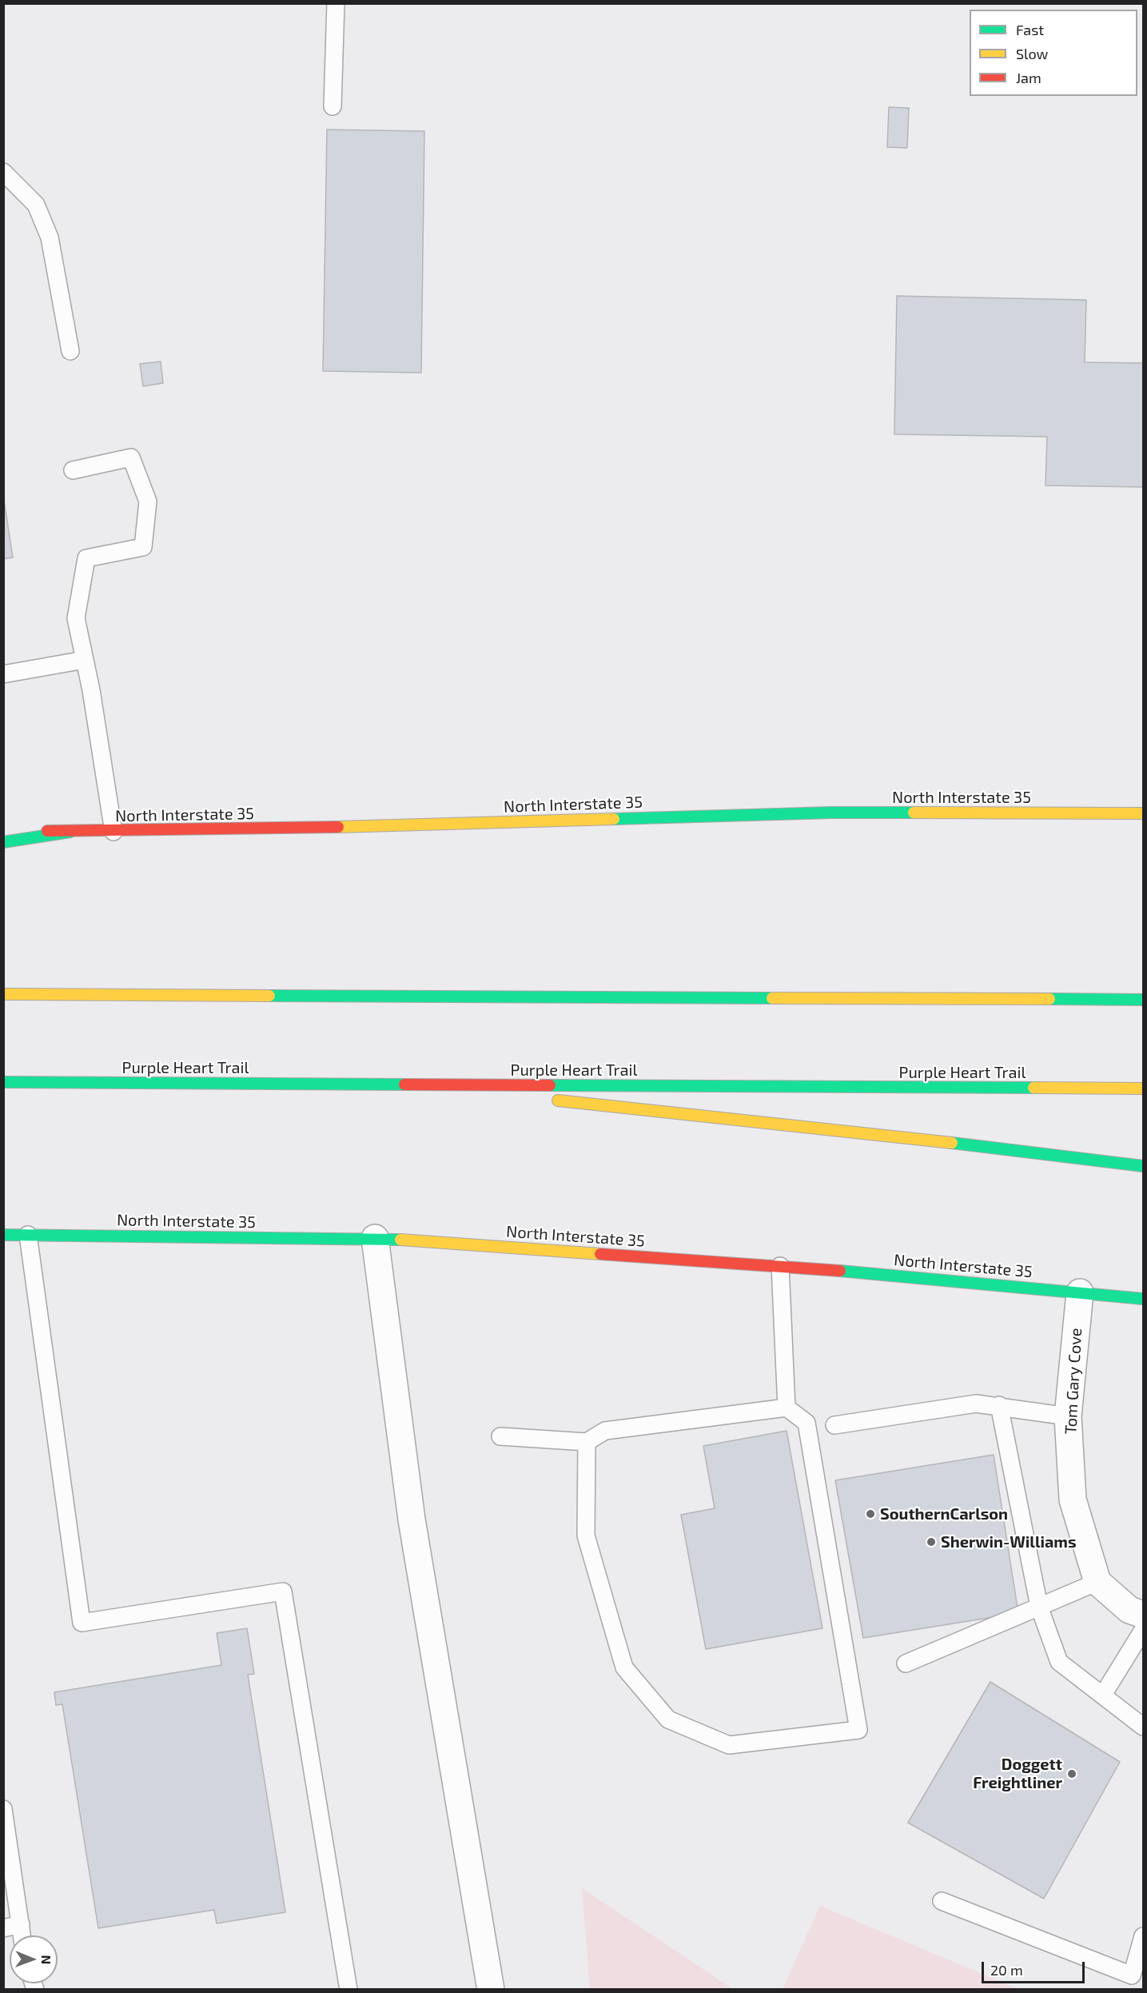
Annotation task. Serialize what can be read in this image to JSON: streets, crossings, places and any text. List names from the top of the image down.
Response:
{
  "streets": {
    "main road": ["North Interstate 35", "Purple Heart Trail"],
    "street": ["Tom Gary Cove"]
  },
  "crossings": [
    ["North Interstate 35", "Tom Gary Cove"]
  ],
  "places": ["SouthernCarlson", "Sherwin-Williams", "Doggett Freightliner"],
  "legend": ["Fast", "Slow", "Jam"],
  "scale_bar": "20 m",
  "north": "right"
}
